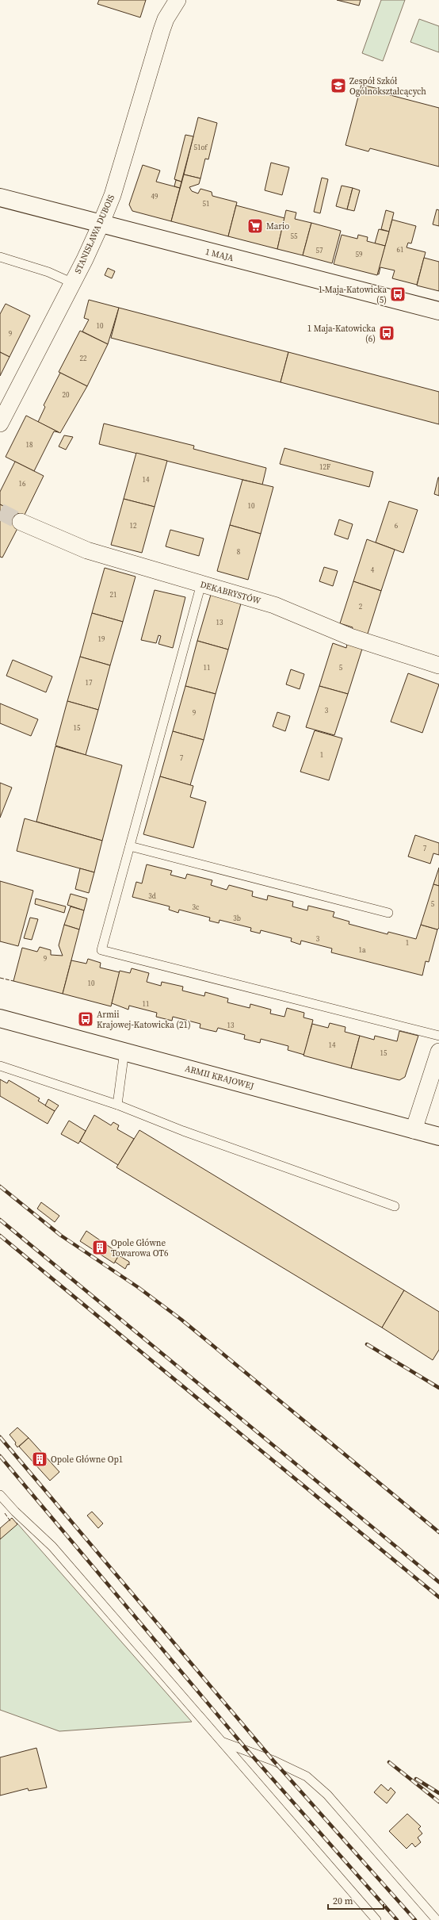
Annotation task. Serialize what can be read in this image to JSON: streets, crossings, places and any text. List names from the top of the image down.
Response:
{
  "streets": {
    "street": [
      "STANISŁAWA DUBOIS",
      "1 MAJA",
      "DEKABRYSTÓW",
      "ARMII KRAJOWEJ"
    ]
  },
  "crossings": [
    ["STANISŁAWA DUBOIS", "1 MAJA"]
  ],
  "places": {
    "school or university": ["Zespół Szkół Ogólnokształcących"],
    "supermarket": ["Mario"],
    "bus stop": ["1 Maja-Katowicka (5)", "1 Maja-Katowicka (6)", "Armii Krajowej-Katowicka (21)"],
    "building": ["Opole Główne Towarowa OT6", "Opole Główne Op1"]
  },
  "house_numbers": [
    "51of",
    "49",
    "51",
    "55",
    "61",
    "57",
    "59",
    "10",
    "9",
    "22",
    "20",
    "18",
    "12F",
    "14",
    "16",
    "10",
    "12",
    "6",
    "8",
    "4",
    "21",
    "2",
    "13",
    "19",
    "11",
    "5",
    "17",
    "3",
    "9",
    "15",
    "1",
    "7",
    "7",
    "3d",
    "5",
    "3c",
    "3b",
    "3",
    "1",
    "1a",
    "9",
    "10",
    "11",
    "13",
    "14",
    "15"
  ],
  "scale_bar": "20 m"
}
